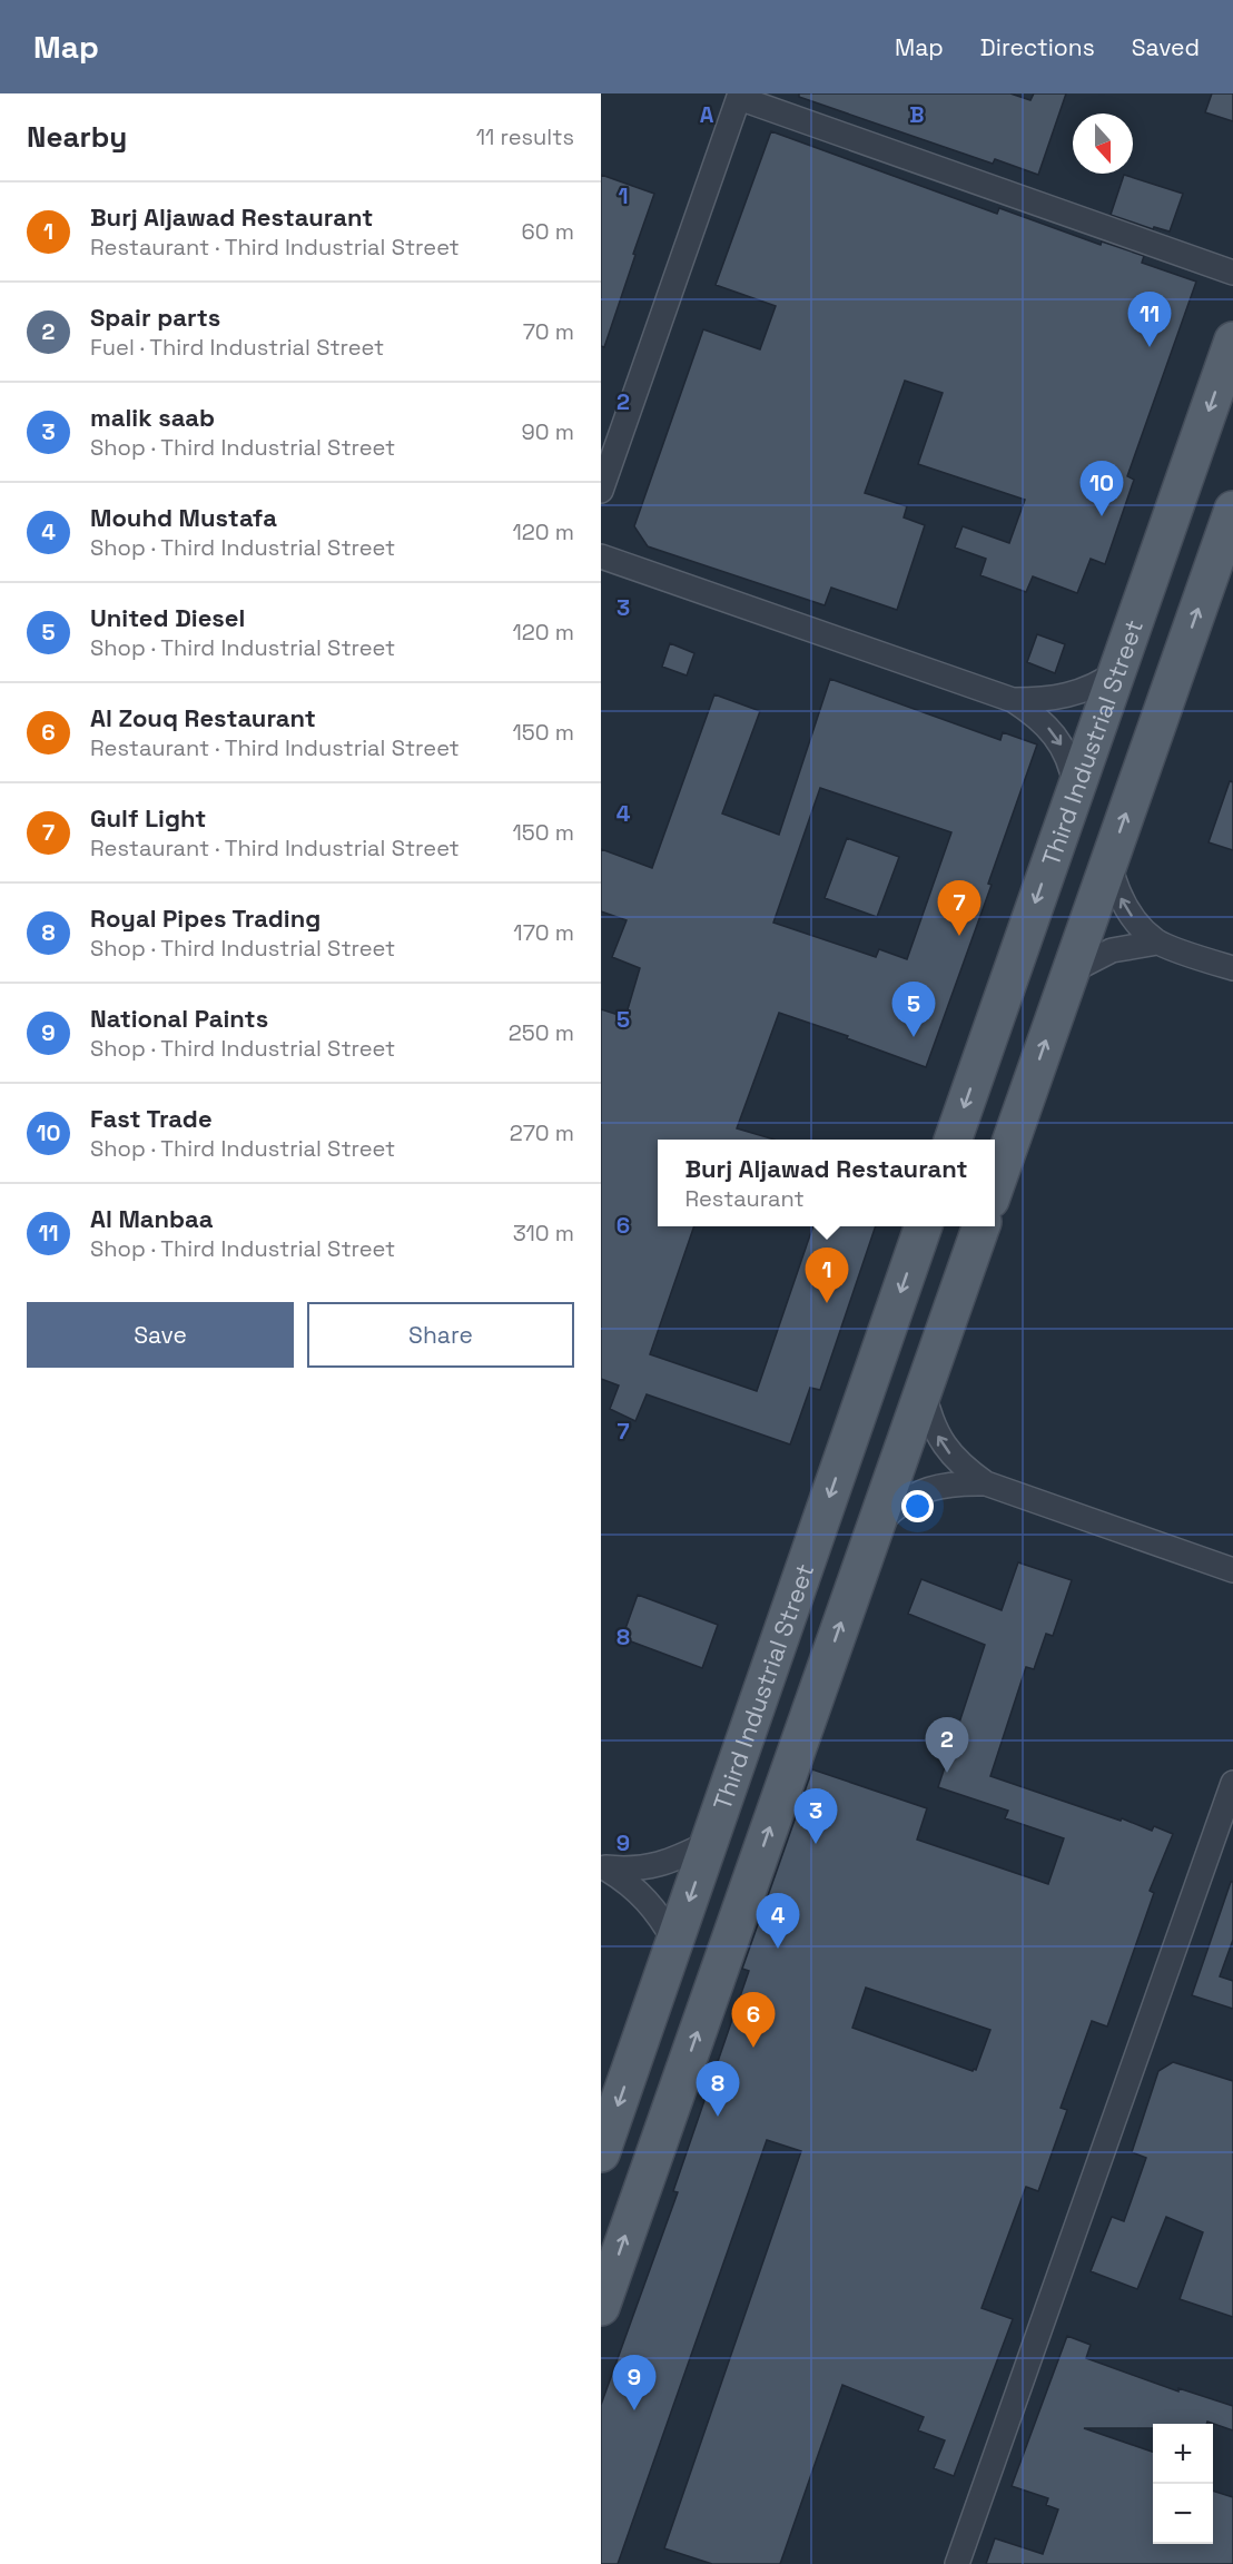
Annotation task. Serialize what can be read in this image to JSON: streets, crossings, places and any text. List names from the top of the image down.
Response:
{
  "streets": {
    "main road": ["Third Industrial Street"]
  },
  "north": "bottom",
  "page": {
    "header": "Map",
    "nav": ["Map", "Directions", "Saved"],
    "heading": ["Nearby", "11 results"],
    "list": [
      {
        "mark": "1",
        "name": "Burj Aljawad Restaurant",
        "note": "Restaurant · Third Industrial Street",
        "value": "60 m"
      },
      {
        "mark": "2",
        "name": "Spair parts",
        "note": "Fuel · Third Industrial Street",
        "value": "70 m"
      },
      {
        "mark": "3",
        "name": "malik saab",
        "note": "Shop · Third Industrial Street",
        "value": "90 m"
      },
      {
        "mark": "4",
        "name": "Mouhd Mustafa",
        "note": "Shop · Third Industrial Street",
        "value": "120 m"
      },
      {
        "mark": "5",
        "name": "United Diesel",
        "note": "Shop · Third Industrial Street",
        "value": "120 m"
      },
      {
        "mark": "6",
        "name": "Al Zouq Restaurant",
        "note": "Restaurant · Third Industrial Street",
        "value": "150 m"
      },
      {
        "mark": "7",
        "name": "Gulf Light",
        "note": "Restaurant · Third Industrial Street",
        "value": "150 m"
      },
      {
        "mark": "8",
        "name": "Royal Pipes Trading",
        "note": "Shop · Third Industrial Street",
        "value": "170 m"
      },
      {
        "mark": "9",
        "name": "National Paints",
        "note": "Shop · Third Industrial Street",
        "value": "250 m"
      },
      {
        "mark": "10",
        "name": "Fast Trade",
        "note": "Shop · Third Industrial Street",
        "value": "270 m"
      },
      {
        "mark": "11",
        "name": "Al Manbaa",
        "note": "Shop · Third Industrial Street",
        "value": "310 m"
      }
    ],
    "pins": [
      "11",
      "10",
      "7",
      "5",
      "1",
      "2",
      "3",
      "4",
      "6",
      "8",
      "9"
    ],
    "popup": ["Burj Aljawad Restaurant", "Restaurant"],
    "buttons": ["Save", "Share"],
    "map_buttons": ["+", "−"]
  },
  "grid": {
    "columns": ["A", "B"],
    "rows": [
      "1",
      "2",
      "3",
      "4",
      "5",
      "6",
      "7",
      "8",
      "9"
    ]
  }
}
